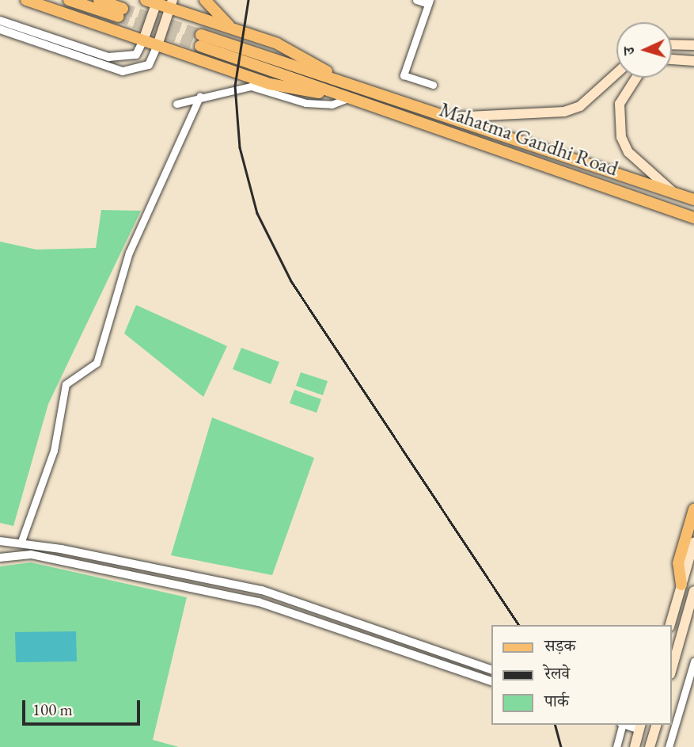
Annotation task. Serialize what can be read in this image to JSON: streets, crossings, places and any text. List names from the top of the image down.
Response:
{
  "streets": {
    "main road": ["Mahatma Gandhi Road"]
  },
  "legend": ["सड़क", "रेलवे", "पार्क"],
  "scale_bar": "100 m",
  "north": "left"
}
